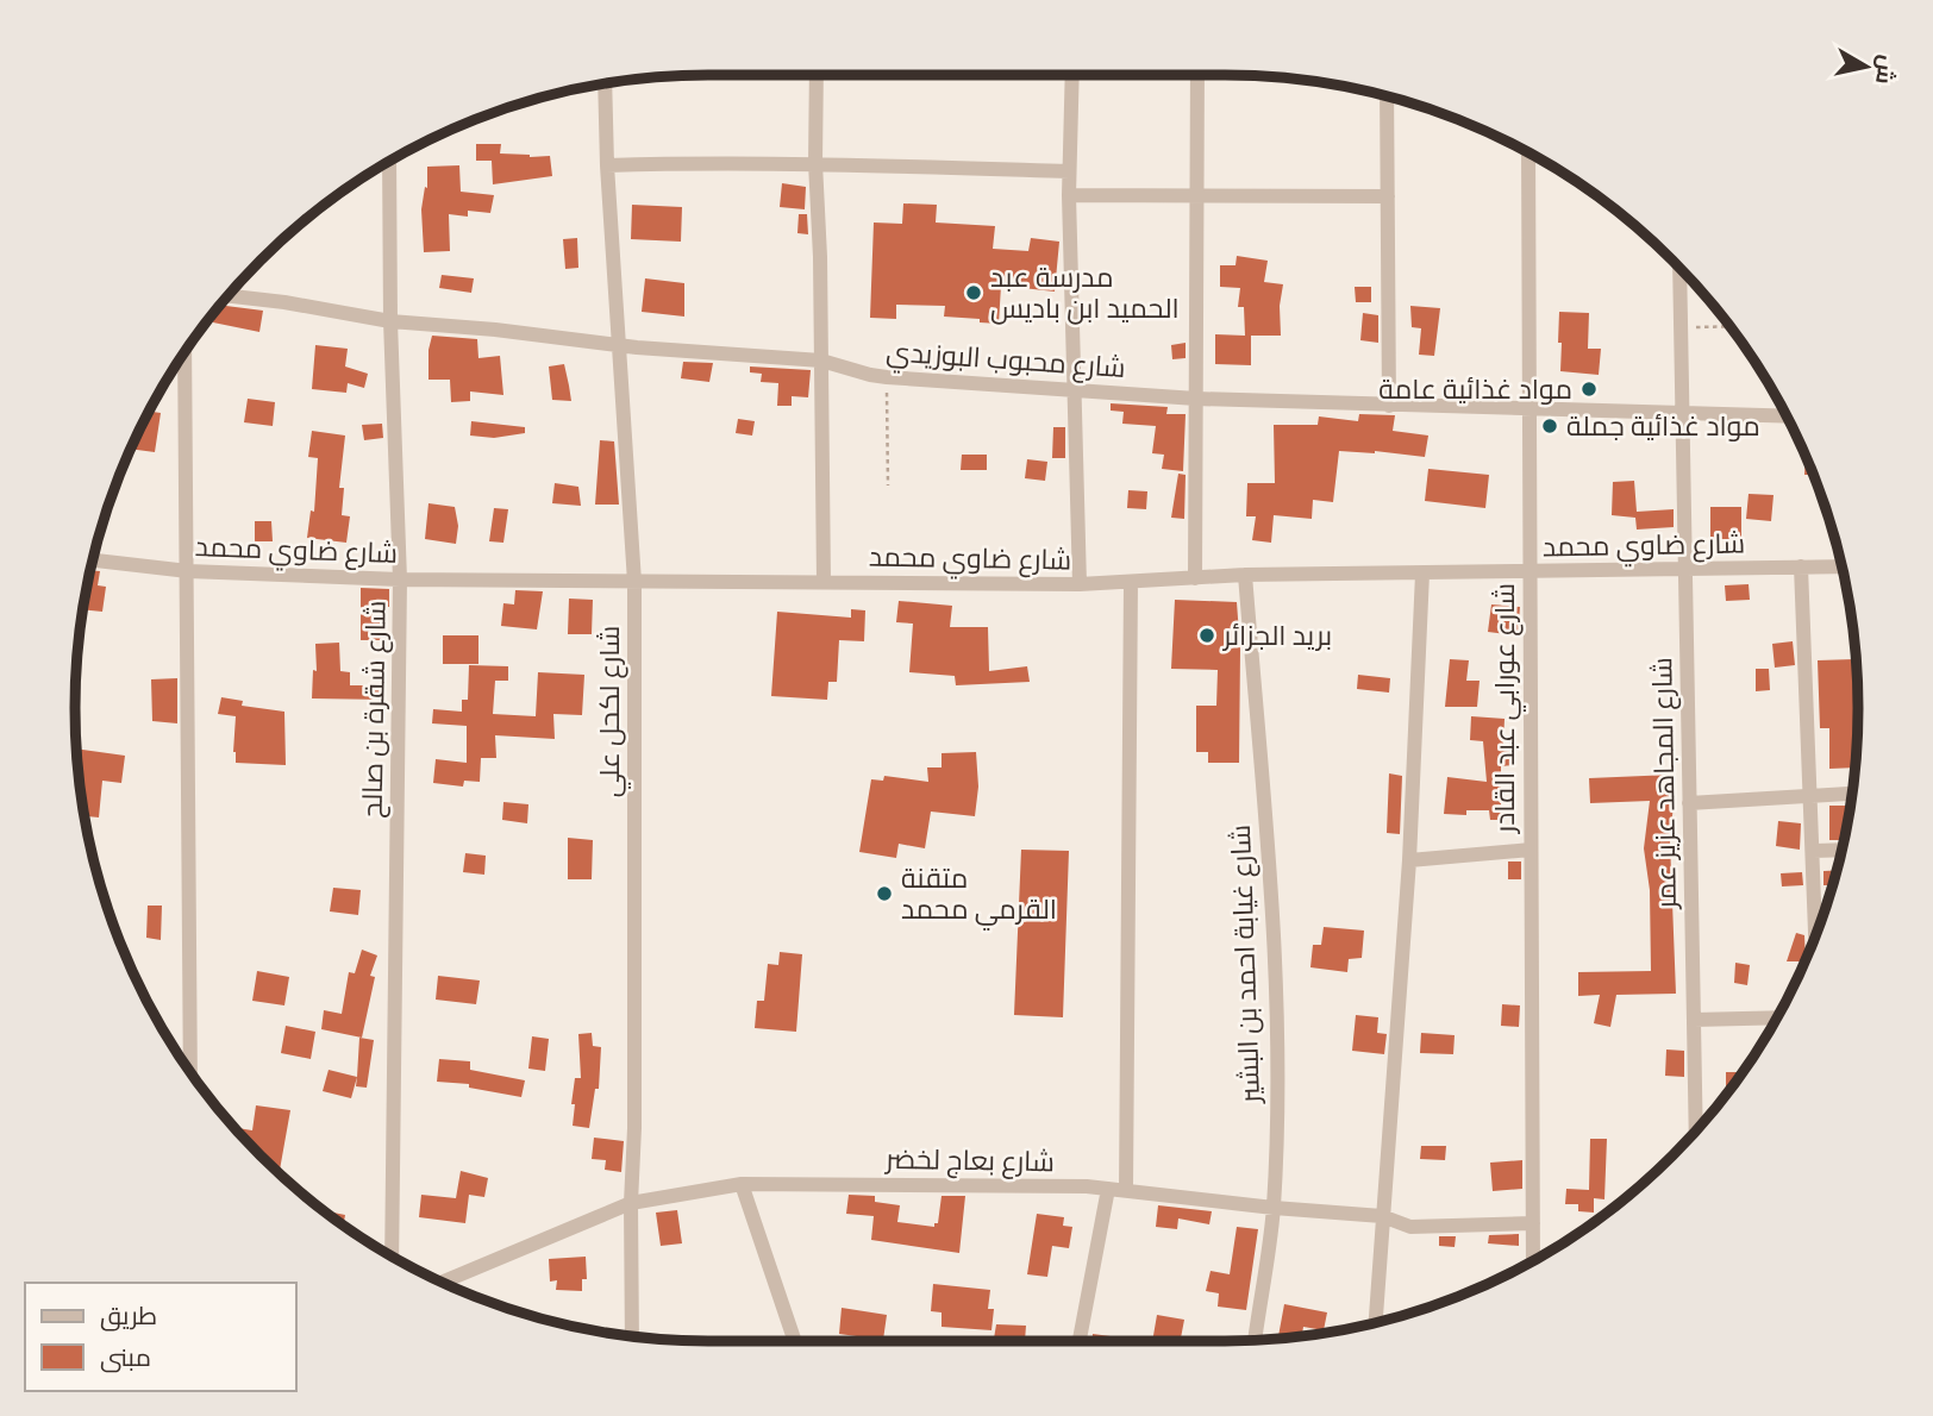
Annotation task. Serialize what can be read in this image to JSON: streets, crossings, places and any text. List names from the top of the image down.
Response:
{
  "streets": {
    "street": [
      "شارع محبوب البوزيدي",
      "شارع ضاوي محمد",
      "شارع عورابي عبد القادر",
      "شارع شقرة بن صالح",
      "شارع لكحل علي",
      "شارع المجاهد عزيز عمر",
      "شارع غيابة احمد بن البشير",
      "شارع بعاج لخضر"
    ]
  },
  "crossings": [
    ["شارع محبوب البوزيدي", "شارع عورابي عبد القادر"],
    ["شارع محبوب البوزيدي", "شارع شقرة بن صالح"],
    ["شارع محبوب البوزيدي", "شارع لكحل علي"],
    ["شارع محبوب البوزيدي", "شارع المجاهد عزيز عمر"],
    ["شارع ضاوي محمد", "شارع عورابي عبد القادر"],
    ["شارع ضاوي محمد", "شارع شقرة بن صالح"],
    ["شارع ضاوي محمد", "شارع لكحل علي"],
    ["شارع ضاوي محمد", "شارع المجاهد عزيز عمر"],
    ["شارع ضاوي محمد", "شارع غيابة احمد بن البشير"],
    ["شارع عورابي عبد القادر", "شارع بعاج لخضر"],
    ["شارع لكحل علي", "شارع بعاج لخضر"],
    ["شارع غيابة احمد بن البشير", "شارع بعاج لخضر"]
  ],
  "places": [
    "مدرسة عبد الحميد ابن باديس",
    "مواد غذائية عامة",
    "مواد غذائية جملة",
    "بريد الجزائر",
    "متقنة القرمي محمد"
  ],
  "legend": ["طريق", "مبنى"],
  "north": "right"
}
